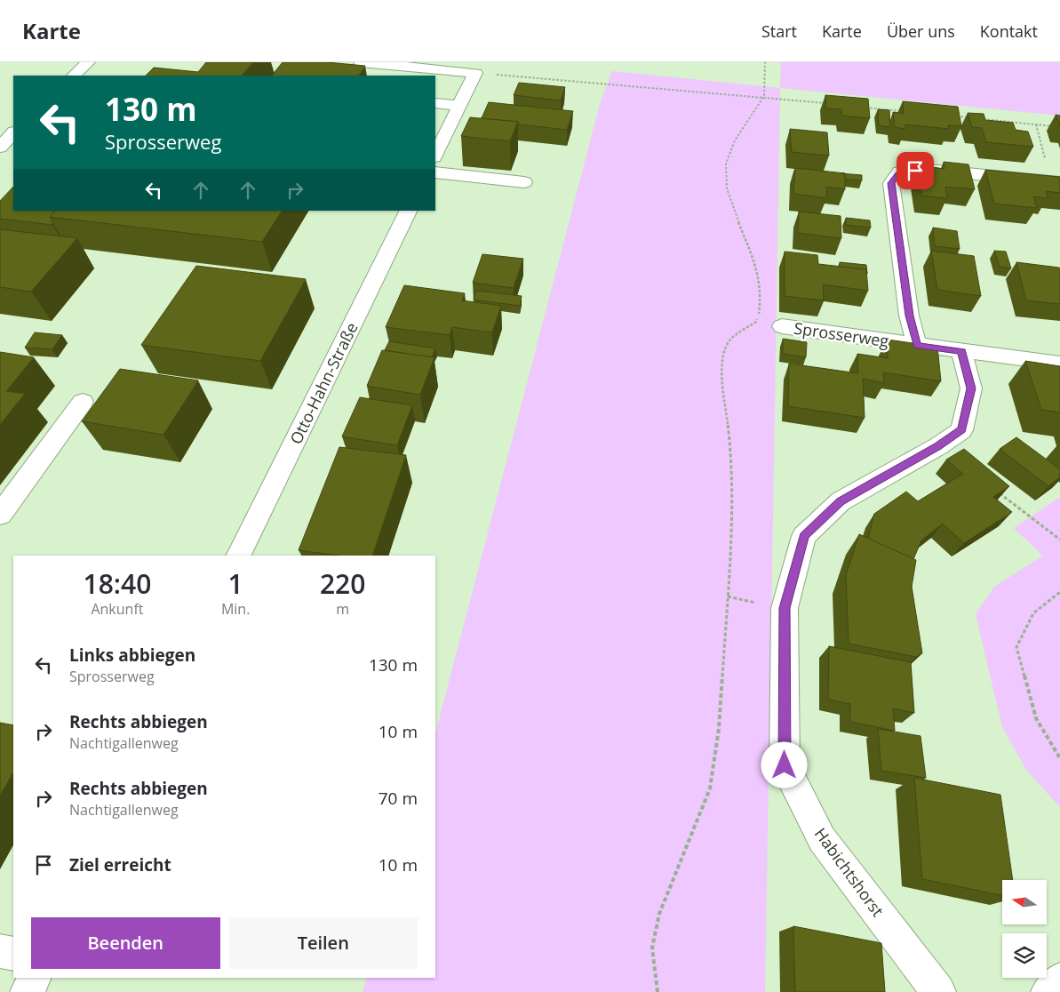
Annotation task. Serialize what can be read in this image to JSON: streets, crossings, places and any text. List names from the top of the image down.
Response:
{
  "streets": {
    "street": ["Sprosserweg", "Otto-Hahn-Straße", "Habichtshorst"]
  },
  "crossings": [
    ["Sprosserweg", "Habichtshorst"]
  ],
  "north": "left",
  "page": {
    "header": "Karte",
    "nav": [
      "Start",
      "Karte",
      "Über uns",
      "Kontakt"
    ],
    "turn": ["130 m", "Sprosserweg"],
    "eta": [
      "18:40",
      "Ankunft",
      "1",
      "Min.",
      "220",
      "m"
    ],
    "list": [
      {
        "name": "Links abbiegen",
        "note": "Sprosserweg",
        "value": "130 m"
      },
      {
        "name": "Rechts abbiegen",
        "note": "Nachtigallenweg",
        "value": "10 m"
      },
      {
        "name": "Rechts abbiegen",
        "note": "Nachtigallenweg",
        "value": "70 m"
      },
      {
        "name": "Ziel erreicht",
        "value": "10 m"
      }
    ],
    "buttons": ["Beenden", "Teilen"]
  }
}
